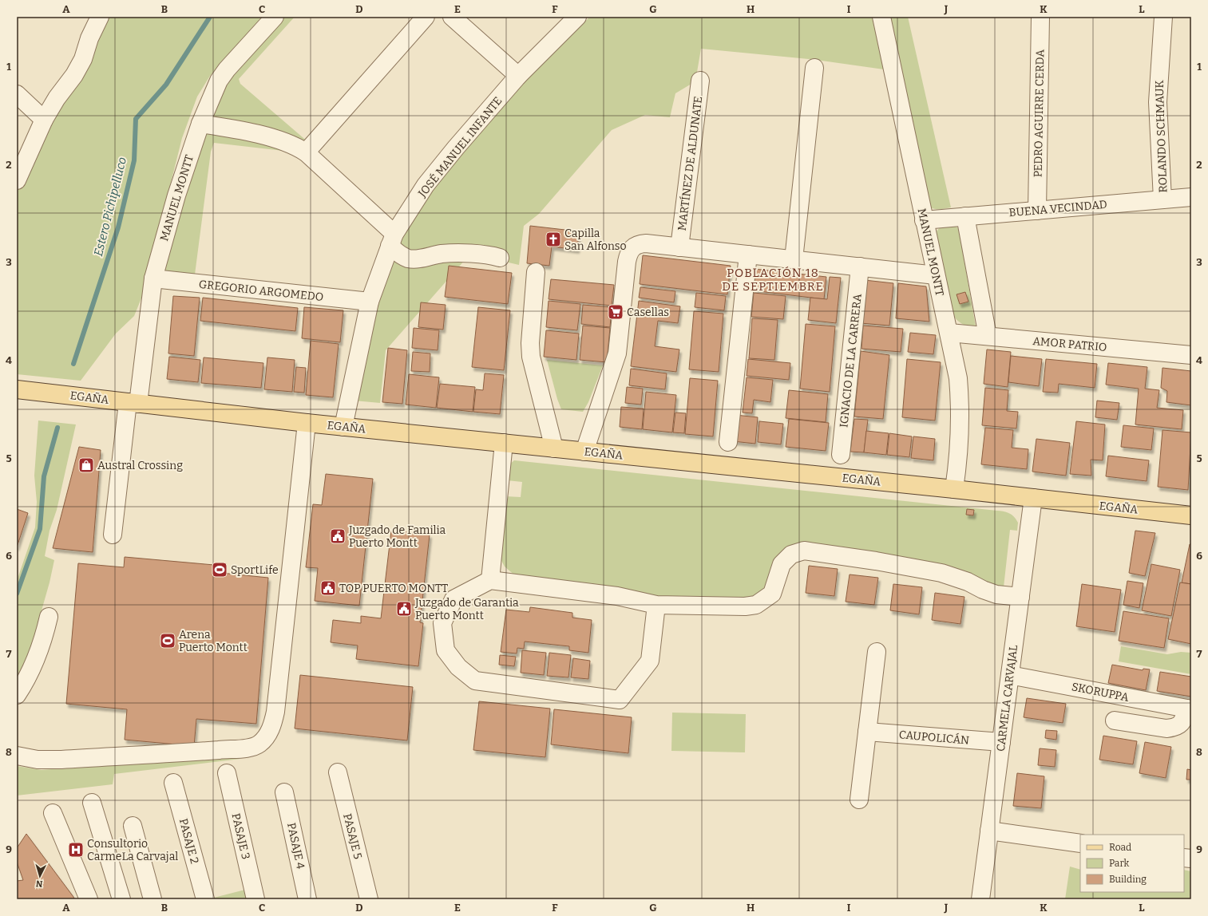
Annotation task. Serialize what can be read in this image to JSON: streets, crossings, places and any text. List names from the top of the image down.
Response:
{
  "streets": {
    "main road": ["EGAÑA"],
    "street": [
      "PEDRO AGUIRRE CERDA",
      "ROLANDO SCHMAUK",
      "JOSÉ MANUEL INFANTE",
      "MARTÍNEZ DE ALDUNATE",
      "MANUEL MONTT",
      "BUENA VECINDAD",
      "GREGORIO ARGOMEDO",
      "AMOR PATRIO",
      "IGNACIO DE LA CARRERA",
      "SKORUPPA",
      "CARMELA CARVAJAL",
      "CAUPOLICÁN",
      "PASAJE 3",
      "PASAJE 5",
      "PASAJE 2",
      "PASAJE 4"
    ]
  },
  "crossings": [
    ["PEDRO AGUIRRE CERDA", "BUENA VECINDAD"],
    ["ROLANDO SCHMAUK", "BUENA VECINDAD"],
    ["JOSÉ MANUEL INFANTE", "GREGORIO ARGOMEDO"],
    ["JOSÉ MANUEL INFANTE", "EGAÑA"],
    ["MANUEL MONTT", "BUENA VECINDAD"],
    ["MANUEL MONTT", "GREGORIO ARGOMEDO"],
    ["MANUEL MONTT", "AMOR PATRIO"],
    ["MANUEL MONTT", "EGAÑA"],
    ["EGAÑA", "CARMELA CARVAJAL"],
    ["SKORUPPA", "CARMELA CARVAJAL"],
    ["CARMELA CARVAJAL", "CAUPOLICÁN"]
  ],
  "districts": ["POBLACIÓN 18 DE SEPTIEMBRE"],
  "water": ["Estero Pichipelluco"],
  "places": {
    "church": ["Capilla San Alfonso"],
    "supermarket": ["Casellas"],
    "shop": ["Austral Crossing"],
    "public building": ["Juzgado de Familia Puerto Montt", "TOP PUERTO MONTT", "Juzgado de Garantia Puerto Montt"],
    "sports": ["SportLife", "Arena Puerto Montt"],
    "hospital": ["Consultorio CarmeLa Carvajal"]
  },
  "legend": ["Road", "Park", "Building"],
  "north": "bottom",
  "grid": {
    "columns": [
      "A",
      "B",
      "C",
      "D",
      "E",
      "F",
      "G",
      "H",
      "I",
      "J",
      "K",
      "L"
    ],
    "rows": [
      "1",
      "2",
      "3",
      "4",
      "5",
      "6",
      "7",
      "8",
      "9"
    ]
  }
}
